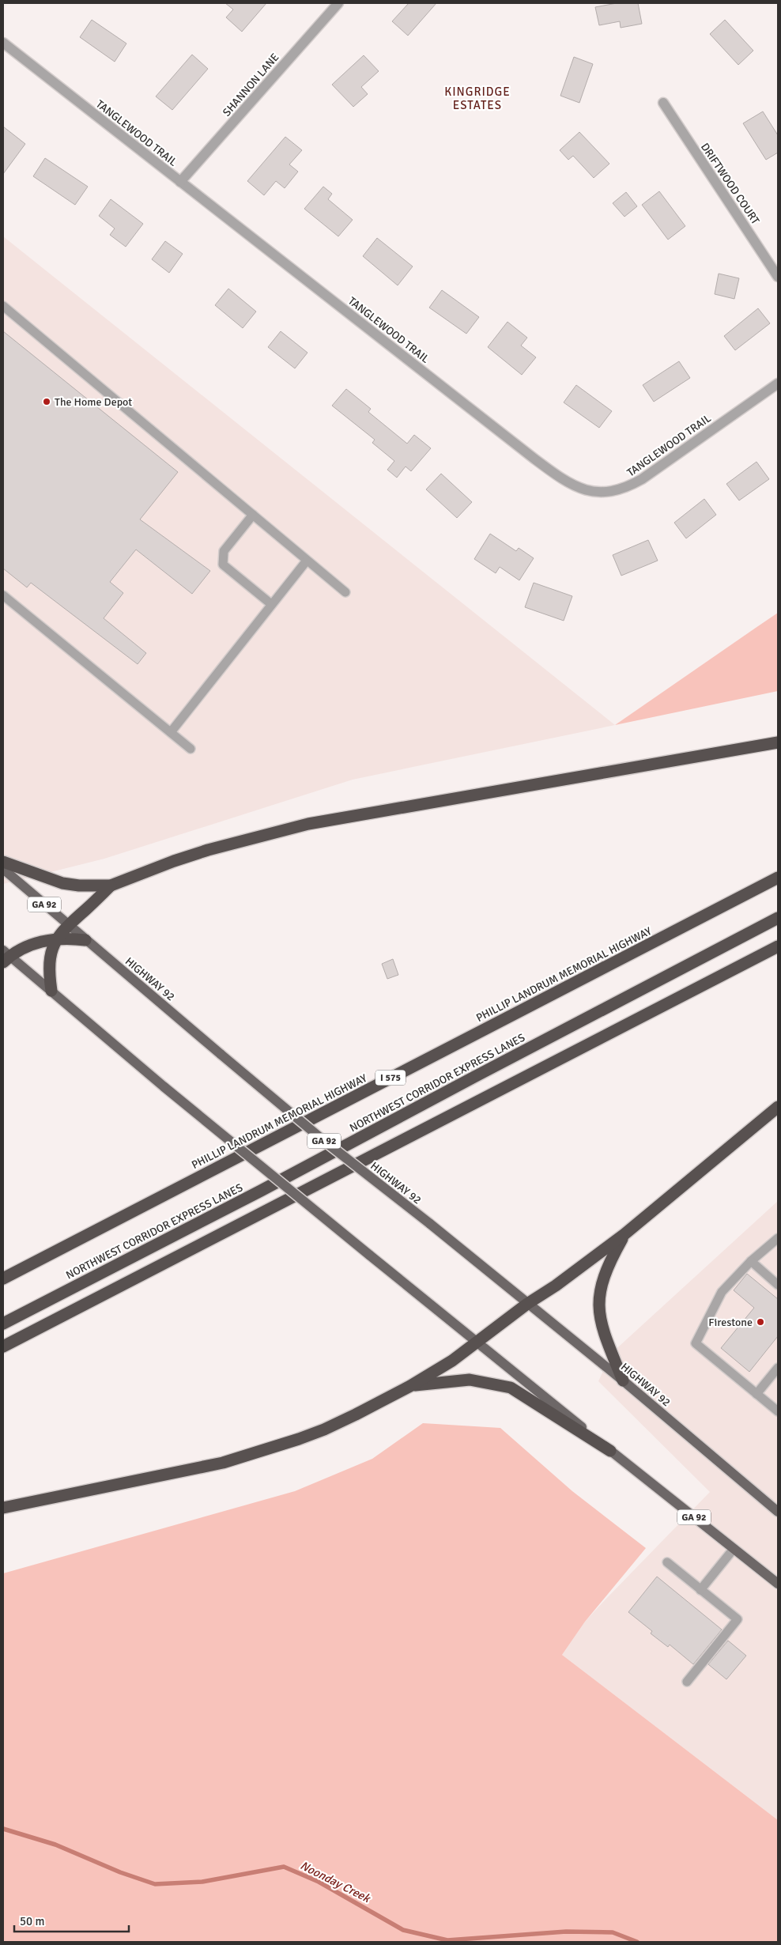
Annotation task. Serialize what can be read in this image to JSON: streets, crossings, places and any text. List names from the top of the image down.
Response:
{
  "streets": {
    "highway": ["PHILLIP LANDRUM MEMORIAL HIGHWAY", "I 575", "NORTHWEST CORRIDOR EXPRESS LANES"],
    "main road": ["GA 92", "HIGHWAY 92"],
    "street": ["SHANNON LANE", "TANGLEWOOD TRAIL", "DRIFTWOOD COURT"]
  },
  "crossings": [
    ["SHANNON LANE", "TANGLEWOOD TRAIL"]
  ],
  "districts": ["KINGRIDGE ESTATES"],
  "water": ["Noonday Creek"],
  "places": ["The Home Depot", "Firestone"],
  "scale_bar": "50 m"
}
